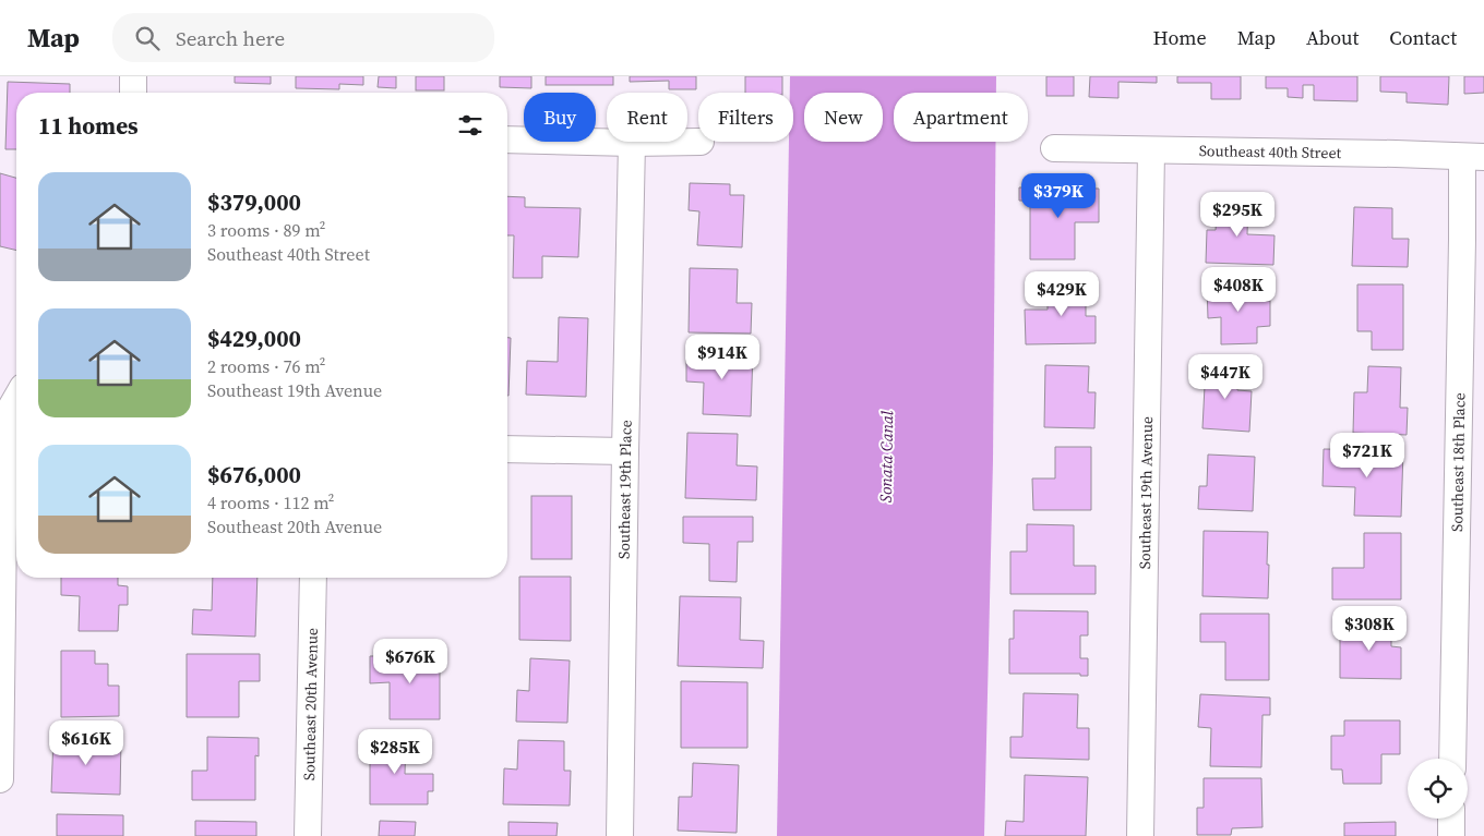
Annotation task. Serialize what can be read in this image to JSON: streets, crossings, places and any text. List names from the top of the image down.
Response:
{
  "streets": {
    "street": [
      "Southeast 40th Street",
      "Southeast 18th Place",
      "Southeast 19th Place",
      "Southeast 19th Avenue",
      "Southeast 20th Avenue"
    ]
  },
  "crossings": [
    ["Southeast 40th Street", "Southeast 18th Place"],
    ["Southeast 40th Street", "Southeast 19th Avenue"]
  ],
  "water": ["Sonata Canal"],
  "page": {
    "header": "Map",
    "search": "Search here",
    "nav": [
      "Home",
      "Map",
      "About",
      "Contact"
    ],
    "chip": [
      "Buy",
      "Rent",
      "Filters",
      "New",
      "Apartment"
    ],
    "heading": "11 homes",
    "list": [
      {
        "name": "$379,000",
        "note": "3 rooms · 89 m² · Southeast 40th Street"
      },
      {
        "name": "$429,000",
        "note": "2 rooms · 76 m² · Southeast 19th Avenue"
      },
      {
        "name": "$676,000",
        "note": "4 rooms · 112 m² · Southeast 20th Avenue"
      }
    ],
    "price": [
      "$379K",
      "$295K",
      "$408K",
      "$429K",
      "$914K",
      "$447K",
      "$721K",
      "$308K",
      "$676K",
      "$616K",
      "$285K"
    ]
  }
}
